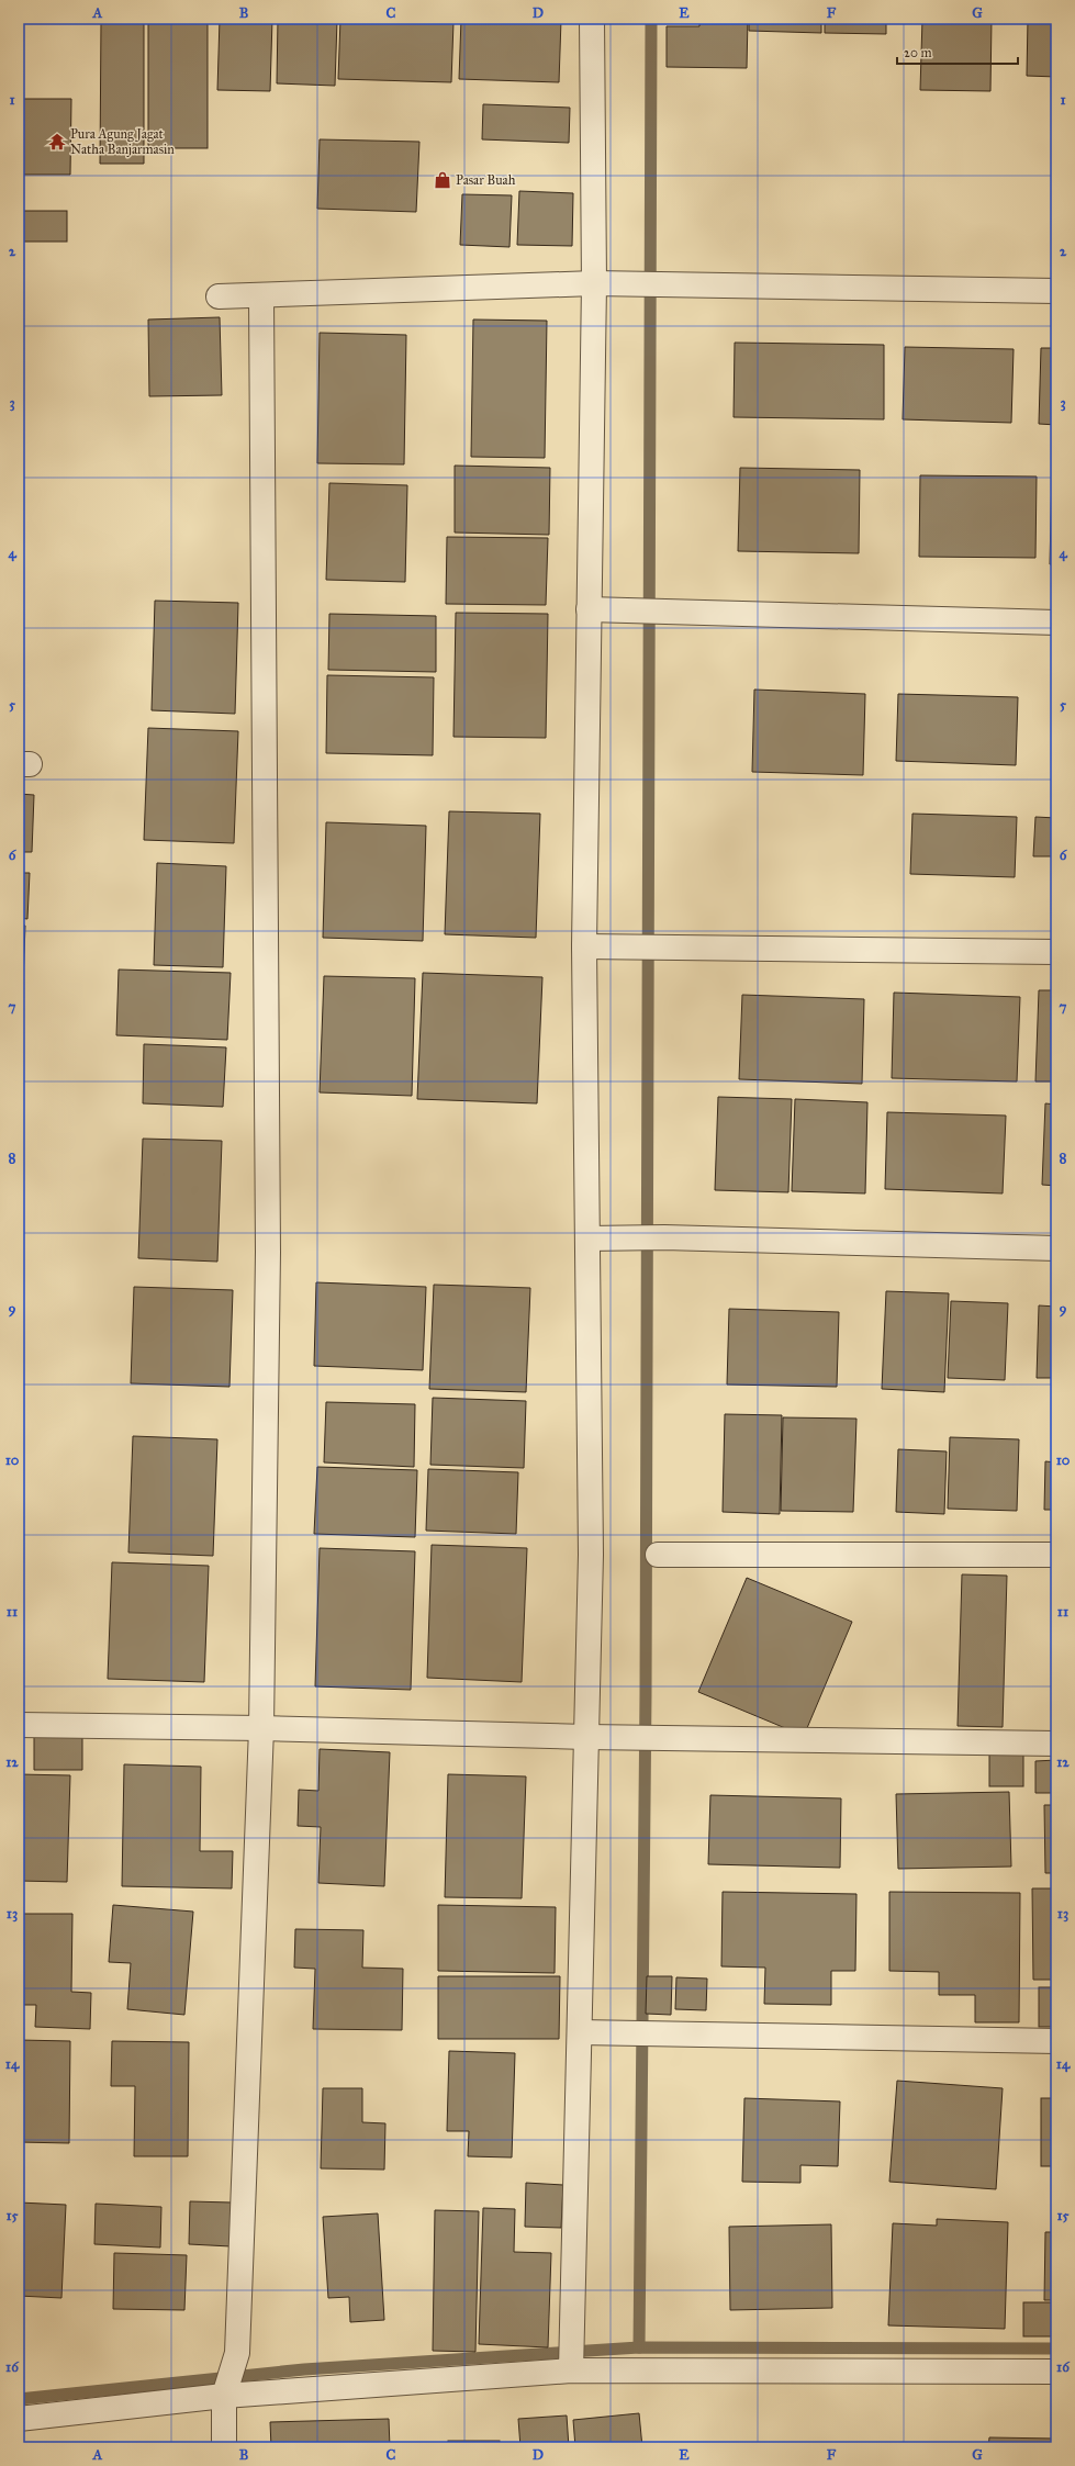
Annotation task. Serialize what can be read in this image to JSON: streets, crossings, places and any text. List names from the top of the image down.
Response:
{
  "places": {
    "temple": ["Pura Agung Jagat Natha Banjarmasin"],
    "shop": ["Pasar Buah"]
  },
  "scale_bar": "20 m",
  "grid": {
    "columns": [
      "A",
      "B",
      "C",
      "D",
      "E",
      "F",
      "G"
    ],
    "rows": [
      "1",
      "2",
      "3",
      "4",
      "5",
      "6",
      "7",
      "8",
      "9",
      "10",
      "11",
      "12",
      "13",
      "14",
      "15",
      "16"
    ]
  }
}
